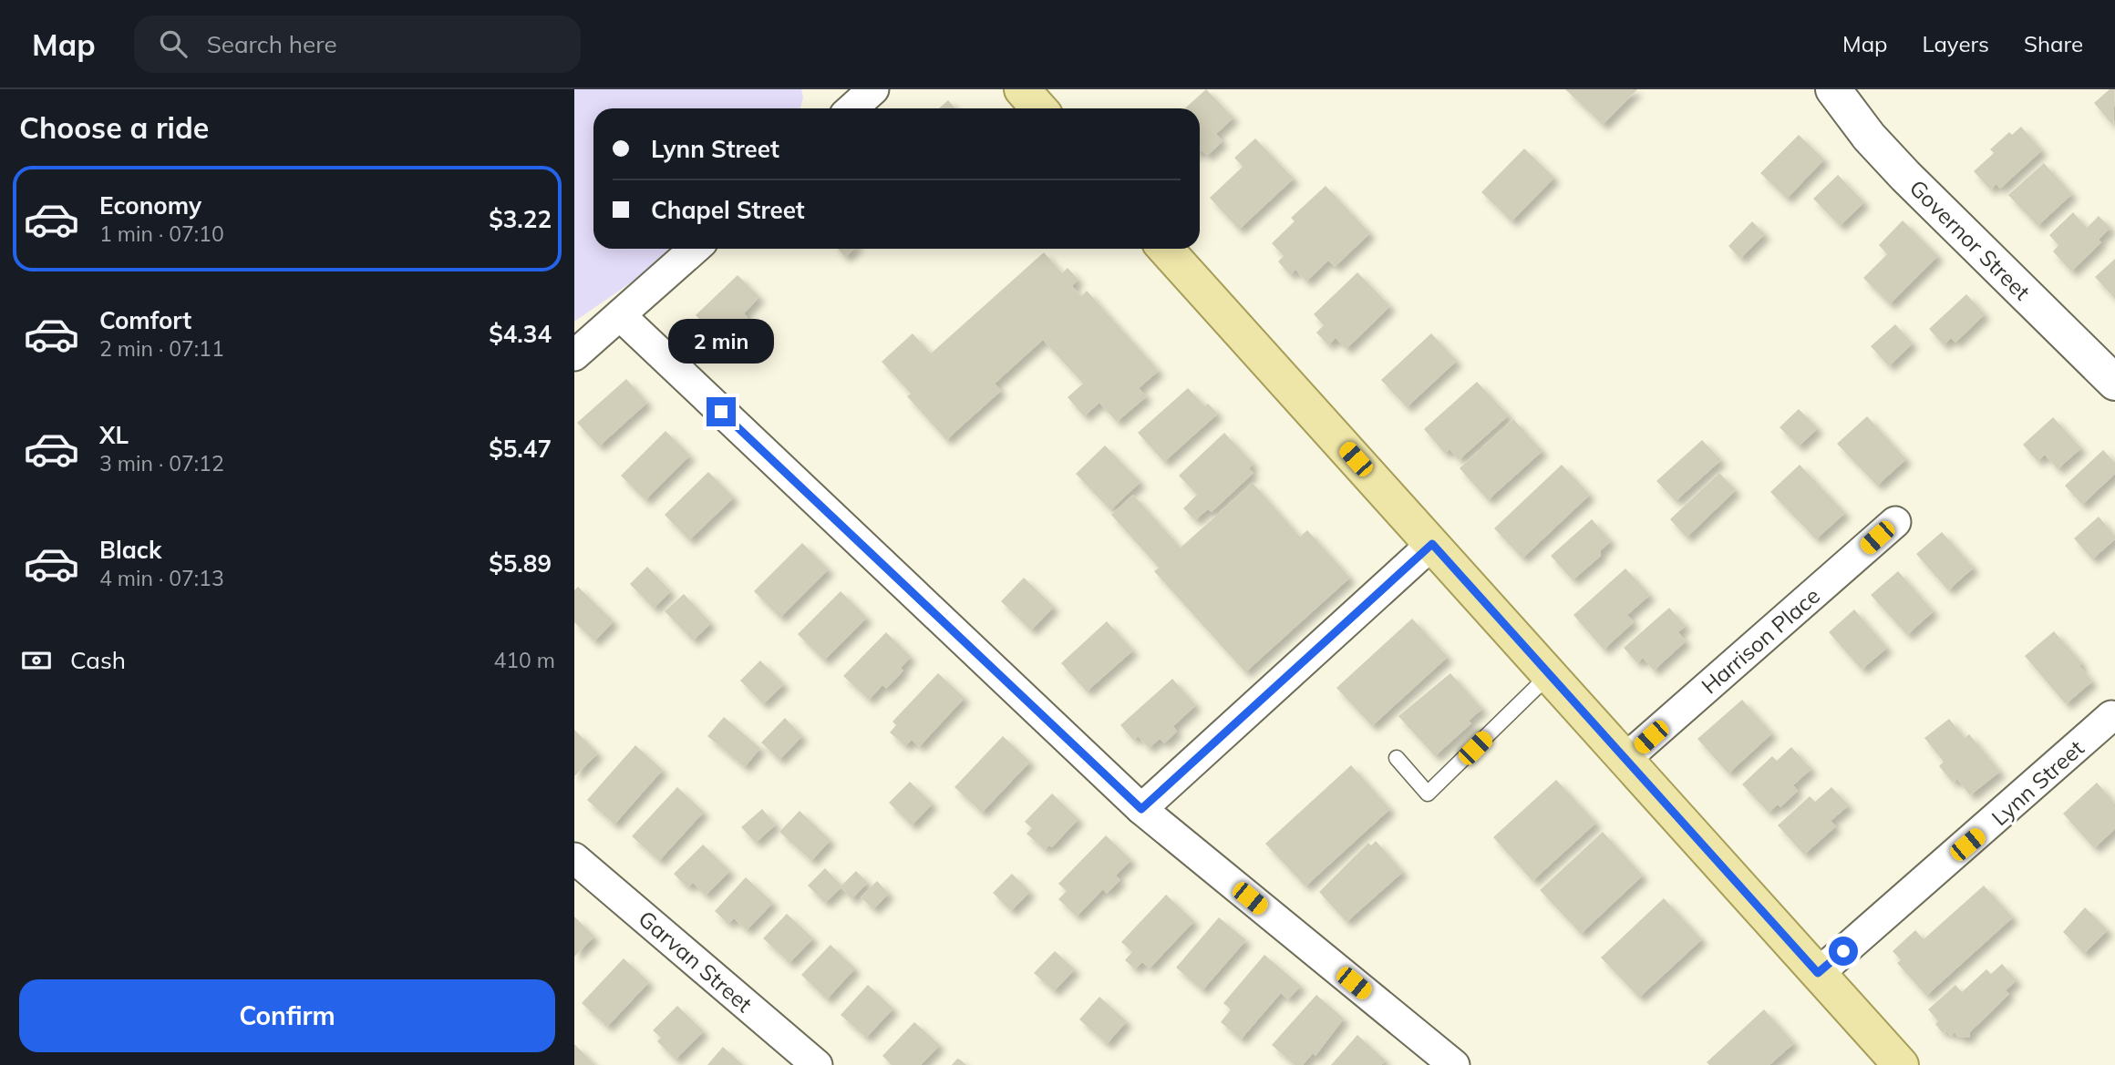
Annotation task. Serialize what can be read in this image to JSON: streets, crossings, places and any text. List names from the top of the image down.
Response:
{
  "streets": {
    "main road": ["Governor Street"],
    "street": ["Harrison Place", "Lynn Street", "Garvan Street"]
  },
  "page": {
    "header": "Map",
    "search": "Search here",
    "nav": ["Map", "Layers", "Share"],
    "heading": "Choose a ride",
    "banner": ["Lynn Street", "Chapel Street"],
    "list": [
      {
        "name": "Economy",
        "note": "1 min · 07:10",
        "value": "$3.22"
      },
      {
        "name": "Comfort",
        "note": "2 min · 07:11",
        "value": "$4.34"
      },
      {
        "name": "XL",
        "note": "3 min · 07:12",
        "value": "$5.47"
      },
      {
        "name": "Black",
        "note": "4 min · 07:13",
        "value": "$5.89"
      }
    ],
    "bubble": "2 min",
    "pay": ["Cash", "410 m"],
    "buttons": "Confirm"
  }
}
